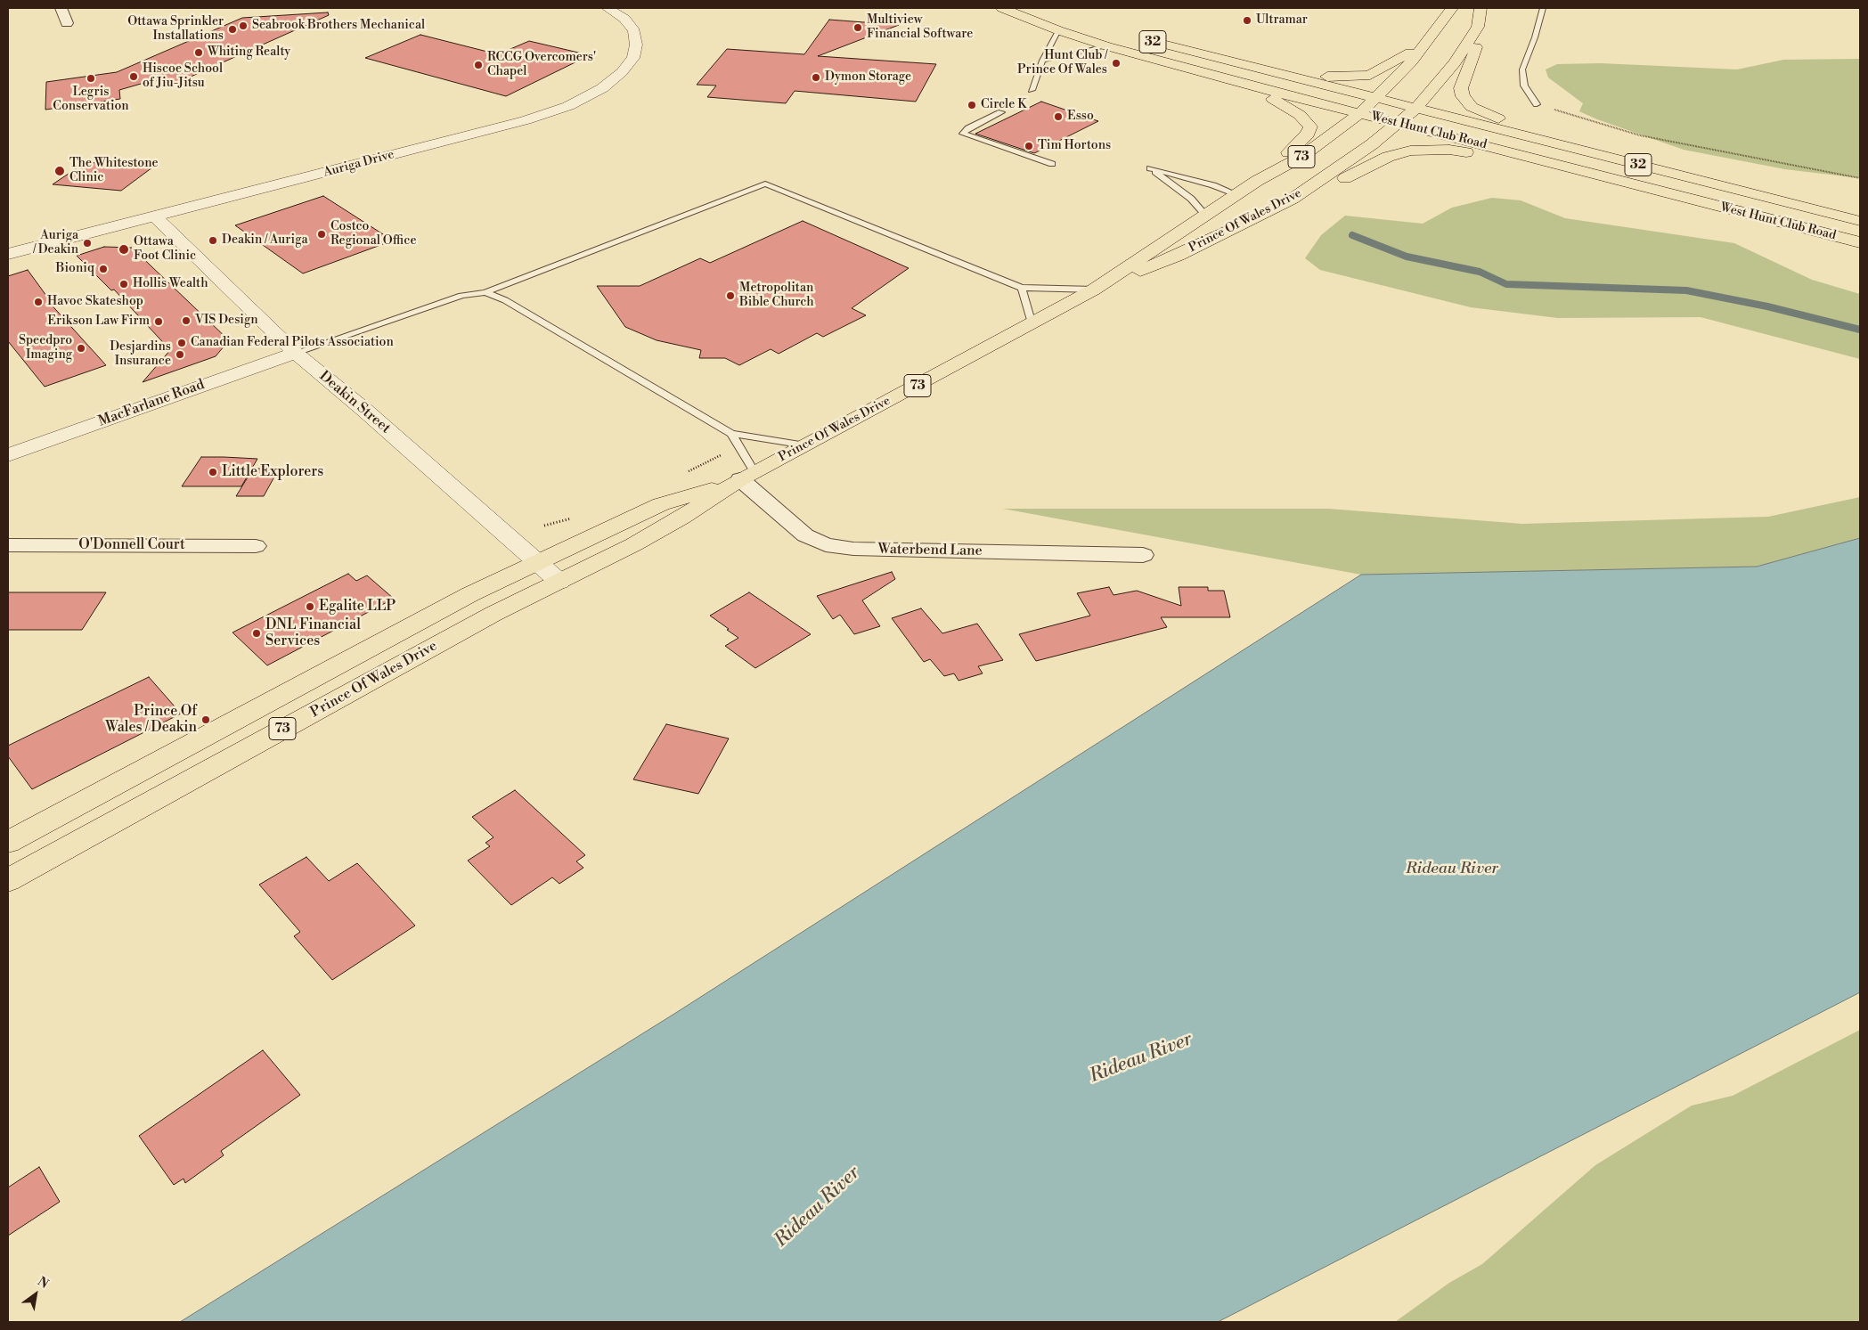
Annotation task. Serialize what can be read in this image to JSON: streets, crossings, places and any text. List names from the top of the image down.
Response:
{
  "streets": {
    "main road": [
      "32",
      "West Hunt Club Road",
      "73",
      "Prince Of Wales Drive"
    ],
    "street": [
      "Auriga Drive",
      "Deakin Street",
      "MacFarlane Road",
      "O'Donnell Court",
      "Waterbend Lane"
    ]
  },
  "crossings": [
    ["West Hunt Club Road", "Prince Of Wales Drive"],
    ["Auriga Drive", "Deakin Street"],
    ["Prince Of Wales Drive", "Deakin Street"],
    ["Prince Of Wales Drive", "Waterbend Lane"],
    ["Deakin Street", "MacFarlane Road"]
  ],
  "water": ["Rideau River"],
  "places": [
    "Ultramar",
    "Seabrook Brothers Mechanical",
    "Multiview Financial Software",
    "Ottawa Sprinkler Installations",
    "Whiting Realty",
    "Hunt Club / Prince Of Wales",
    "RCCG Overcomers' Chapel",
    "Hiscoe School of Jiu-Jitsu",
    "Dymon Storage",
    "Legris Conservation",
    "Circle K",
    "Esso",
    "Tim Hortons",
    "The Whitestone Clinic",
    "Costco Regional Office",
    "Deakin / Auriga",
    "Auriga / Deakin",
    "Ottawa Foot Clinic",
    "Bioniq",
    "Hollis Wealth",
    "Metropolitan Bible Church",
    "Havoc Skateshop",
    "VIS Design",
    "Erikson Law Firm",
    "Canadian Federal Pilots Association",
    "Speedpro Imaging",
    "Desjardins Insurance",
    "Little Explorers",
    "Egalite LLP",
    "DNL Financial Services",
    "Prince Of Wales / Deakin"
  ],
  "north": "top right"
}
